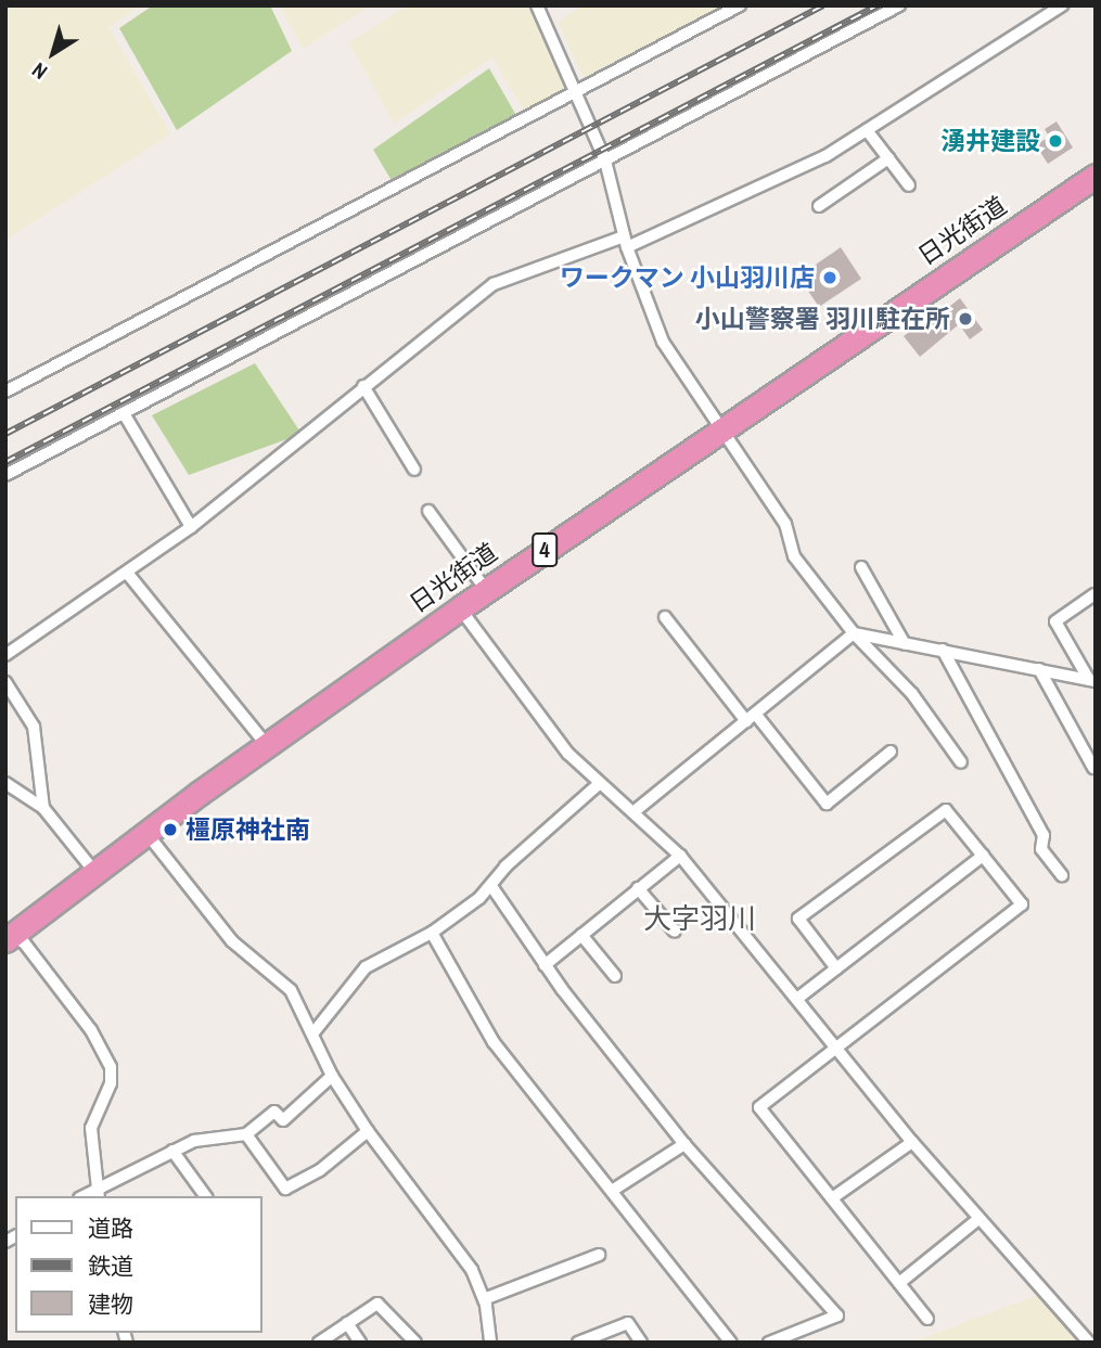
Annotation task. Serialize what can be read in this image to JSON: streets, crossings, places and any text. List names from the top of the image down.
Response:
{
  "streets": {
    "highway": ["日光街道", "4"]
  },
  "districts": ["大字羽川"],
  "places": [
    "湧井建設",
    "ワークマン 小山羽川店",
    "小山警察署 羽川駐在所",
    "橿原神社南"
  ],
  "legend": ["道路", "鉄道", "建物"],
  "north": "bottom left"
}
